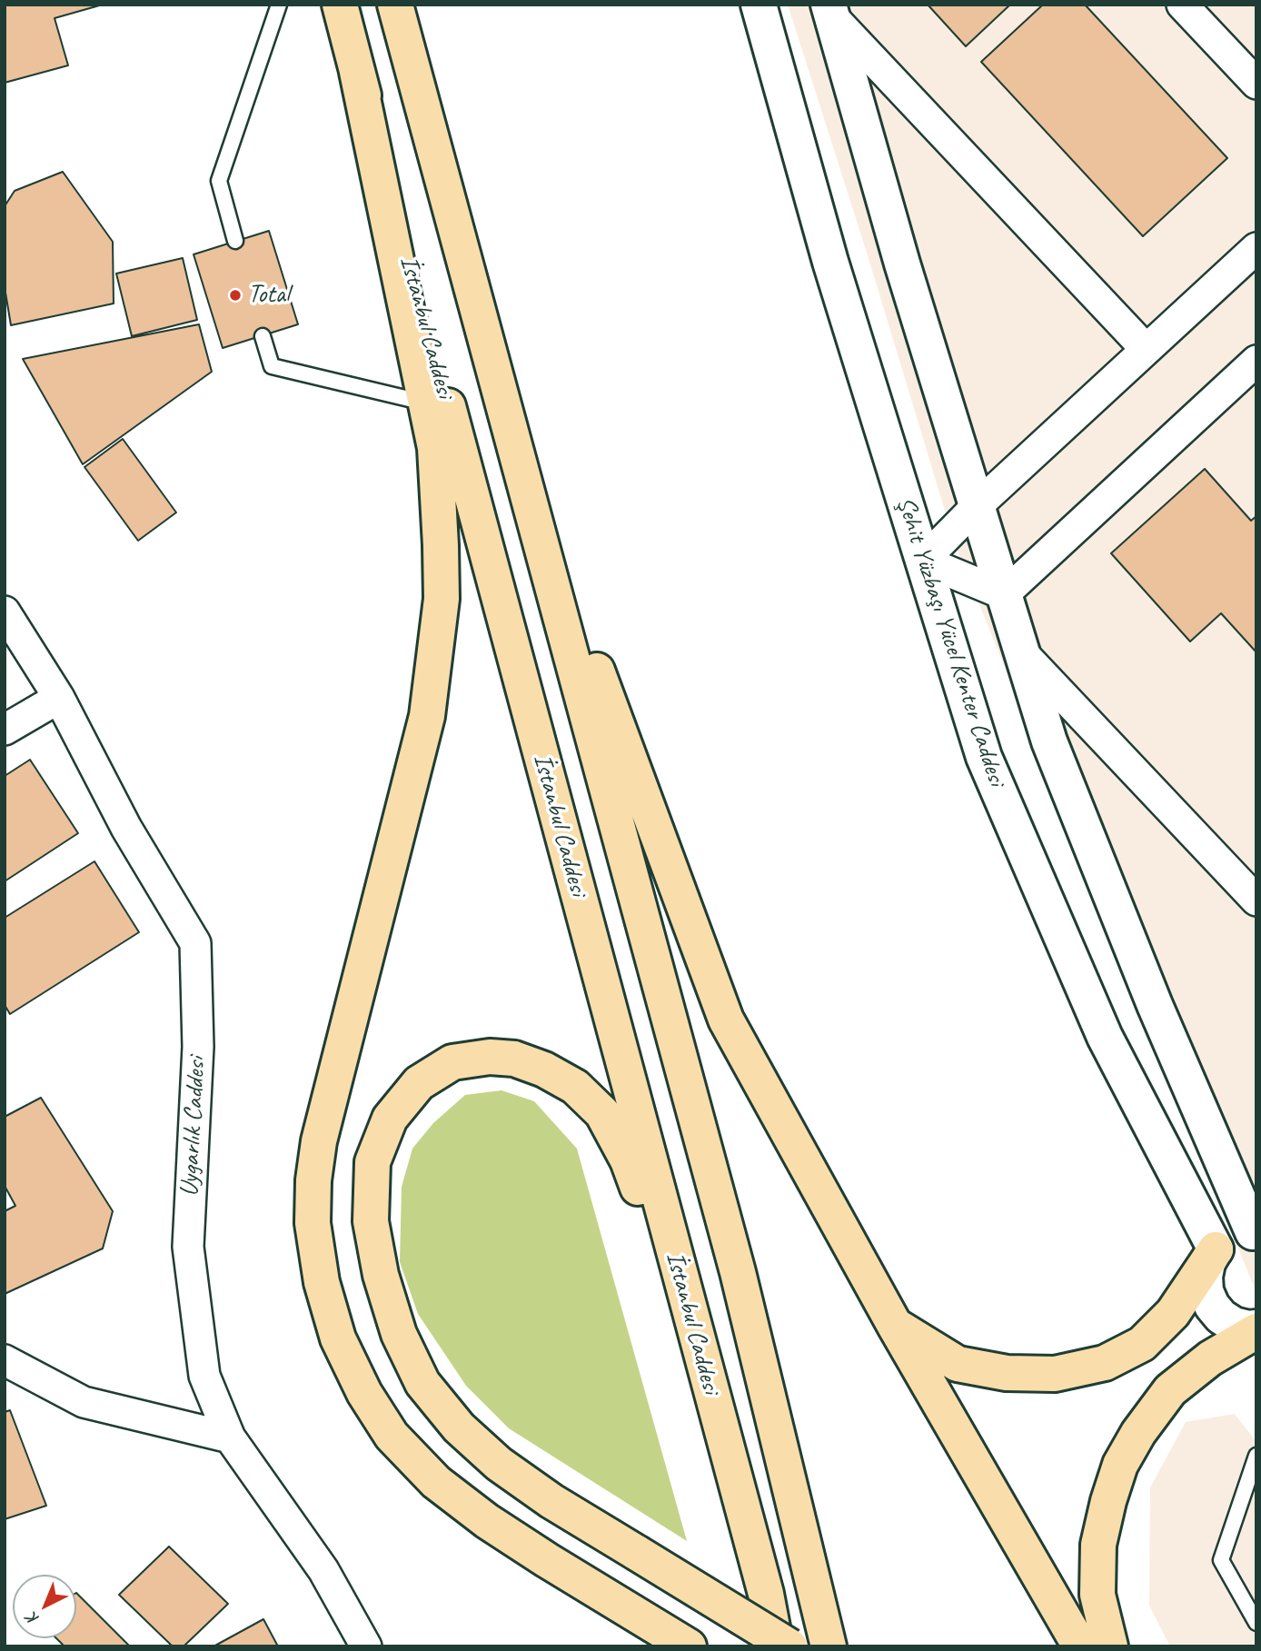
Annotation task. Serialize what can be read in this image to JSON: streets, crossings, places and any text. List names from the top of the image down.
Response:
{
  "streets": {
    "highway": ["İstanbul Caddesi"],
    "street": ["Şehit Yüzbaşı Yücel Kenter Caddesi", "Uygarlık Caddesi"]
  },
  "places": ["Total"],
  "north": "bottom left"
}
